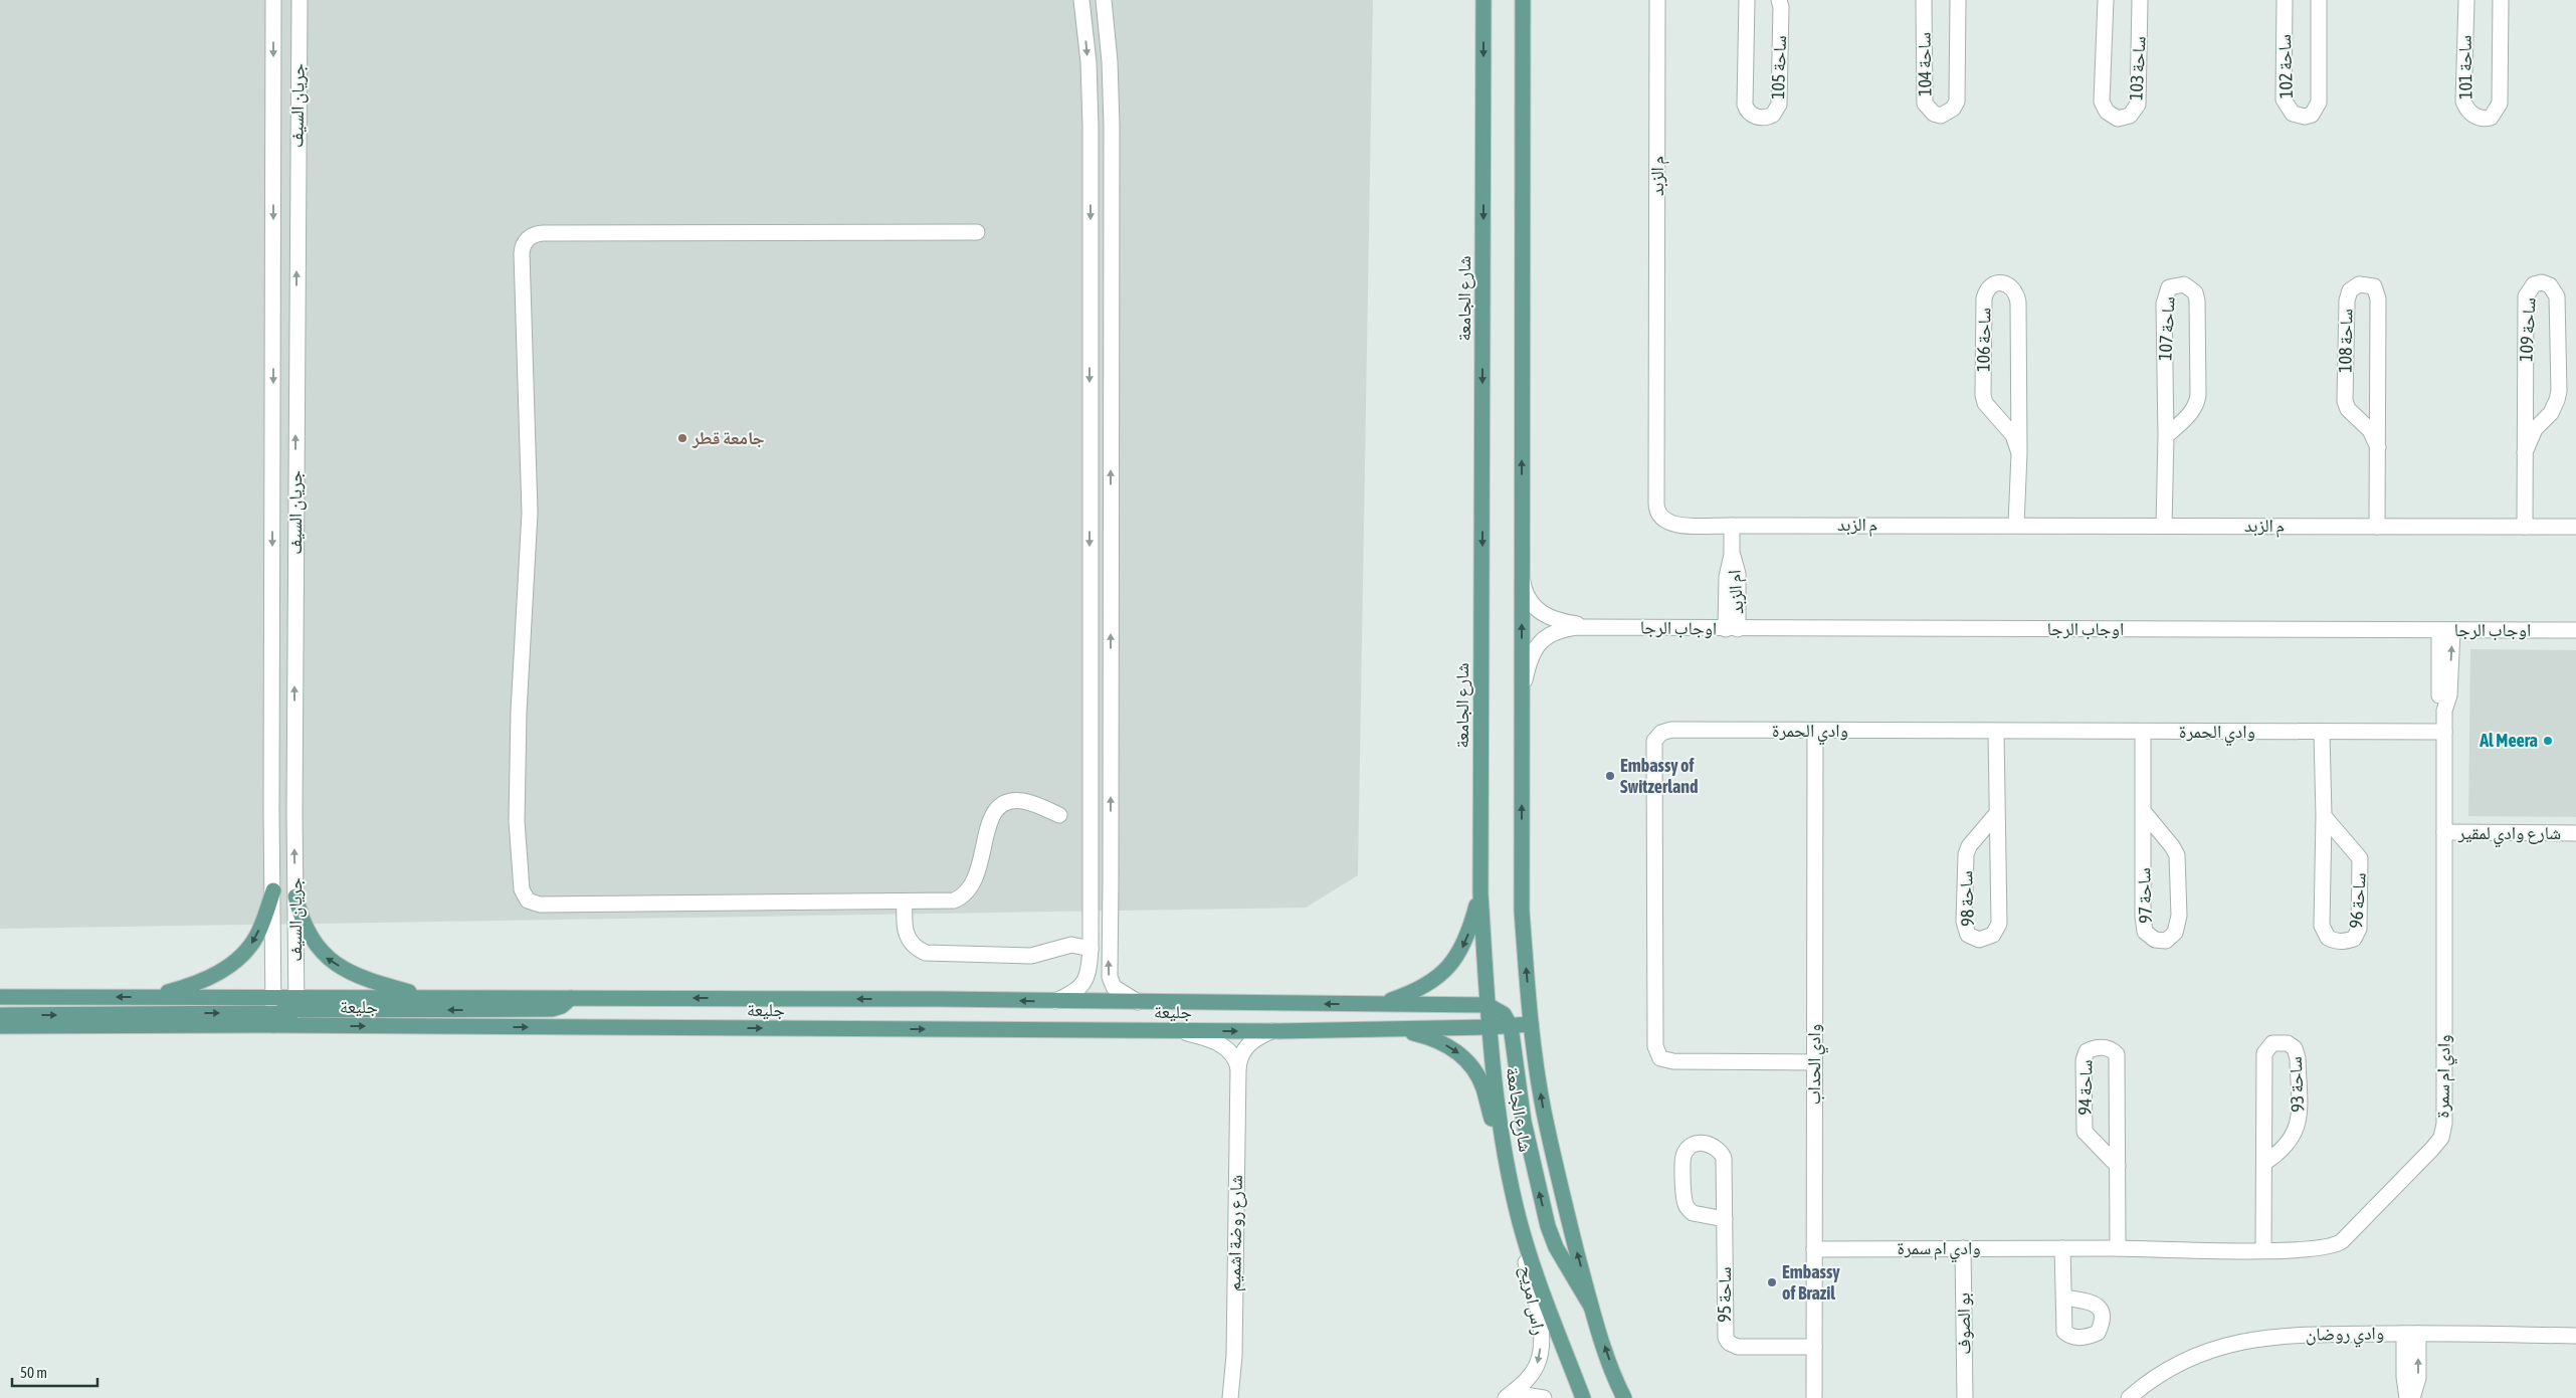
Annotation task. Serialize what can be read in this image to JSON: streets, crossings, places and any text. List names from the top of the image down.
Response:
{
  "streets": {
    "main road": ["شارع الجامعة", "جليعة"],
    "street": [
      "ساحة 104",
      "ساحة 102",
      "ساحة 105",
      "ساحة 101",
      "ساحة 103",
      "جريان السيف",
      "م الزبد",
      "ساحة 107",
      "ساحة 109",
      "ساحة 106",
      "ساحة 108",
      "ام الزبد",
      "اوجاب الرجا",
      "وادي الحمرة",
      "شارع وادي لمقير",
      "ساحة 97",
      "ساحة 98",
      "ساحة 96",
      "وادي الحداب",
      "وادي ام سمرة",
      "ساحة 93",
      "ساحة 94",
      "شارع روضة اشميم",
      "ساحة 95",
      "راس امريح",
      "بو الصوف",
      "وادي روضان"
    ]
  },
  "crossings": [
    ["جريان السيف", "جليعة"],
    ["م الزبد", "ساحة 107"],
    ["م الزبد", "ساحة 109"],
    ["م الزبد", "ساحة 106"],
    ["م الزبد", "ساحة 108"],
    ["م الزبد", "ام الزبد"],
    ["شارع الجامعة", "اوجاب الرجا"],
    ["شارع الجامعة", "جليعة"],
    ["شارع الجامعة", "راس امريح"],
    ["ام الزبد", "اوجاب الرجا"],
    ["اوجاب الرجا", "وادي ام سمرة"],
    ["وادي الحمرة", "ساحة 97"],
    ["وادي الحمرة", "ساحة 98"],
    ["وادي الحمرة", "ساحة 96"],
    ["وادي الحمرة", "وادي الحداب"],
    ["وادي الحمرة", "وادي ام سمرة"],
    ["شارع وادي لمقير", "وادي ام سمرة"],
    ["جليعة", "شارع روضة اشميم"],
    ["وادي الحداب", "وادي ام سمرة"],
    ["وادي الحداب", "ساحة 95"],
    ["وادي ام سمرة", "ساحة 93"],
    ["وادي ام سمرة", "ساحة 94"],
    ["وادي ام سمرة", "بو الصوف"]
  ],
  "one_way": ["راس امريح"],
  "places": [
    "جامعة قطر",
    "Al Meera",
    "Embassy of Switzerland",
    "Embassy of Brazil"
  ],
  "scale_bar": "50 m"
}
